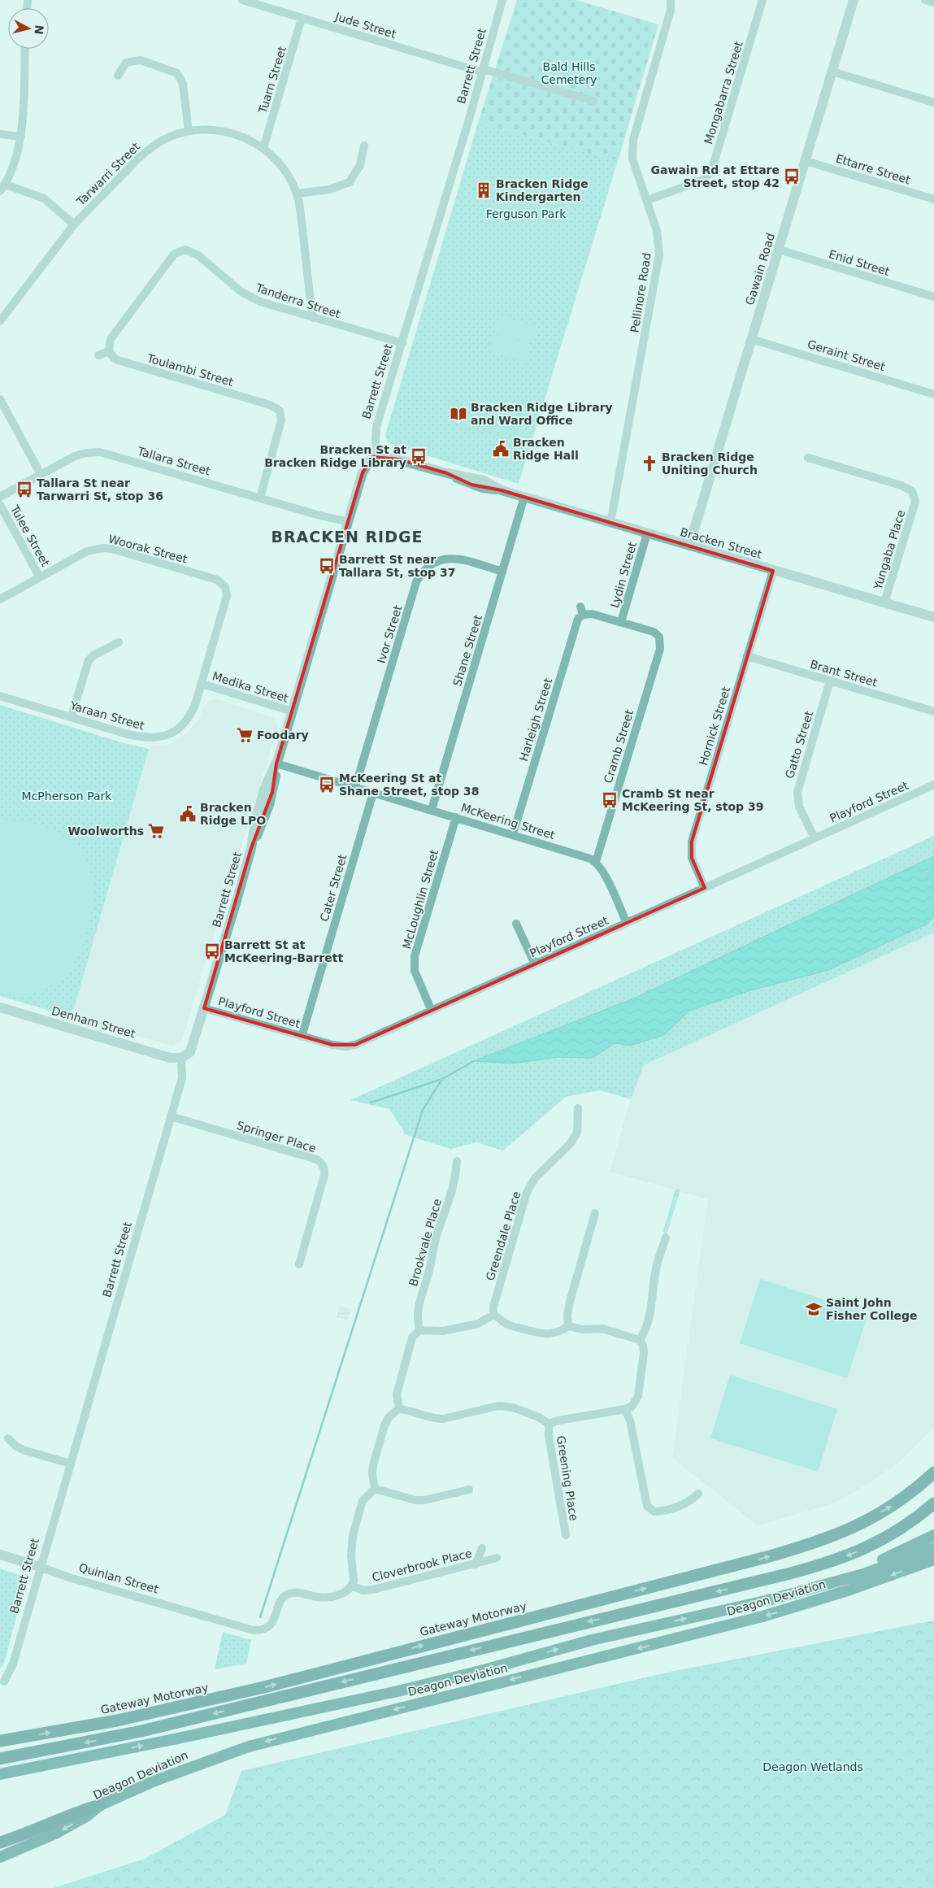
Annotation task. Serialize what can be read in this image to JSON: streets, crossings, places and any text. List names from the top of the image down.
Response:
{
  "streets": {
    "highway": ["Deagon Deviation", "Gateway Motorway"],
    "street": [
      "Jude Street",
      "Barrett Street",
      "Tuarn Street",
      "Mongabarra Street",
      "Ettarre Street",
      "Tarwarri Street",
      "Enid Street",
      "Gawain Road",
      "Pellinore Road",
      "Tanderra Street",
      "Geraint Street",
      "Toulambi Street",
      "Tallara Street",
      "Tulee Street",
      "Bracken Street",
      "Woorak Street",
      "Yungaba Place",
      "Lydin Street",
      "Ivor Street",
      "Shane Street",
      "Brant Street",
      "Medika Street",
      "Yaraan Street",
      "Harleigh Street",
      "Hornick Street",
      "Gatto Street",
      "Cramb Street",
      "Playford Street",
      "McKeering Street",
      "Cater Street",
      "McLoughlin Street",
      "Denham Street",
      "Springer Place",
      "Greendale Place",
      "Brookvale Place",
      "Greening Place",
      "Cloverbrook Place",
      "Quinlan Street"
    ]
  },
  "crossings": [
    ["Jude Street", "Barrett Street"],
    ["Jude Street", "Tuarn Street"],
    ["Barrett Street", "Tanderra Street"],
    ["Barrett Street", "Tallara Street"],
    ["Barrett Street", "Bracken Street"],
    ["Barrett Street", "Medika Street"],
    ["Barrett Street", "Playford Street"],
    ["Barrett Street", "McKeering Street"],
    ["Barrett Street", "Denham Street"],
    ["Barrett Street", "Springer Place"],
    ["Barrett Street", "Quinlan Street"],
    ["Tuarn Street", "Tarwarri Street"],
    ["Mongabarra Street", "Pellinore Road"],
    ["Ettarre Street", "Gawain Road"],
    ["Tarwarri Street", "Tanderra Street"],
    ["Enid Street", "Gawain Road"],
    ["Gawain Road", "Geraint Street"],
    ["Gawain Road", "Bracken Street"],
    ["Pellinore Road", "Bracken Street"],
    ["Tanderra Street", "Toulambi Street"],
    ["Toulambi Street", "Tallara Street"],
    ["Tulee Street", "Woorak Street"],
    ["Bracken Street", "Yungaba Place"],
    ["Bracken Street", "Lydin Street"],
    ["Bracken Street", "Shane Street"],
    ["Bracken Street", "Hornick Street"],
    ["Woorak Street", "Yaraan Street"],
    ["Lydin Street", "Harleigh Street"],
    ["Lydin Street", "Cramb Street"],
    ["Ivor Street", "Shane Street"],
    ["Ivor Street", "McKeering Street"],
    ["Shane Street", "McKeering Street"],
    ["Brant Street", "Hornick Street"],
    ["Brant Street", "Gatto Street"],
    ["Medika Street", "Yaraan Street"],
    ["Harleigh Street", "Cramb Street"],
    ["Harleigh Street", "McKeering Street"],
    ["Hornick Street", "Playford Street"],
    ["Gatto Street", "Playford Street"],
    ["Cramb Street", "McKeering Street"],
    ["Playford Street", "Cater Street"],
    ["Playford Street", "McLoughlin Street"],
    ["McKeering Street", "Cater Street"],
    ["McKeering Street", "McLoughlin Street"],
    ["Cloverbrook Place", "Quinlan Street"]
  ],
  "districts": ["BRACKEN RIDGE"],
  "parks": [
    "Bald Hills Cemetery",
    "Ferguson Park",
    "McPherson Park",
    "Deagon Wetlands"
  ],
  "places": {
    "bus stop": [
      "Gawain Rd at Ettare Street, stop 42",
      "Bracken St at Bracken Ridge Library",
      "Tallara St near Tarwarri St, stop 36",
      "Barrett St near Tallara St, stop 37",
      "McKeering St at Shane Street, stop 38",
      "Cramb St near McKeering St, stop 39",
      "Barrett St at McKeering-Barrett"
    ],
    "building": ["Bracken Ridge Kindergarten"],
    "library": ["Bracken Ridge Library and Ward Office"],
    "public building": ["Bracken Ridge Hall", "Bracken Ridge LPO"],
    "church": ["Bracken Ridge Uniting Church"],
    "supermarket": ["Foodary", "Woolworths"],
    "school or university": ["Saint John Fisher College"]
  },
  "north": "right"
}
